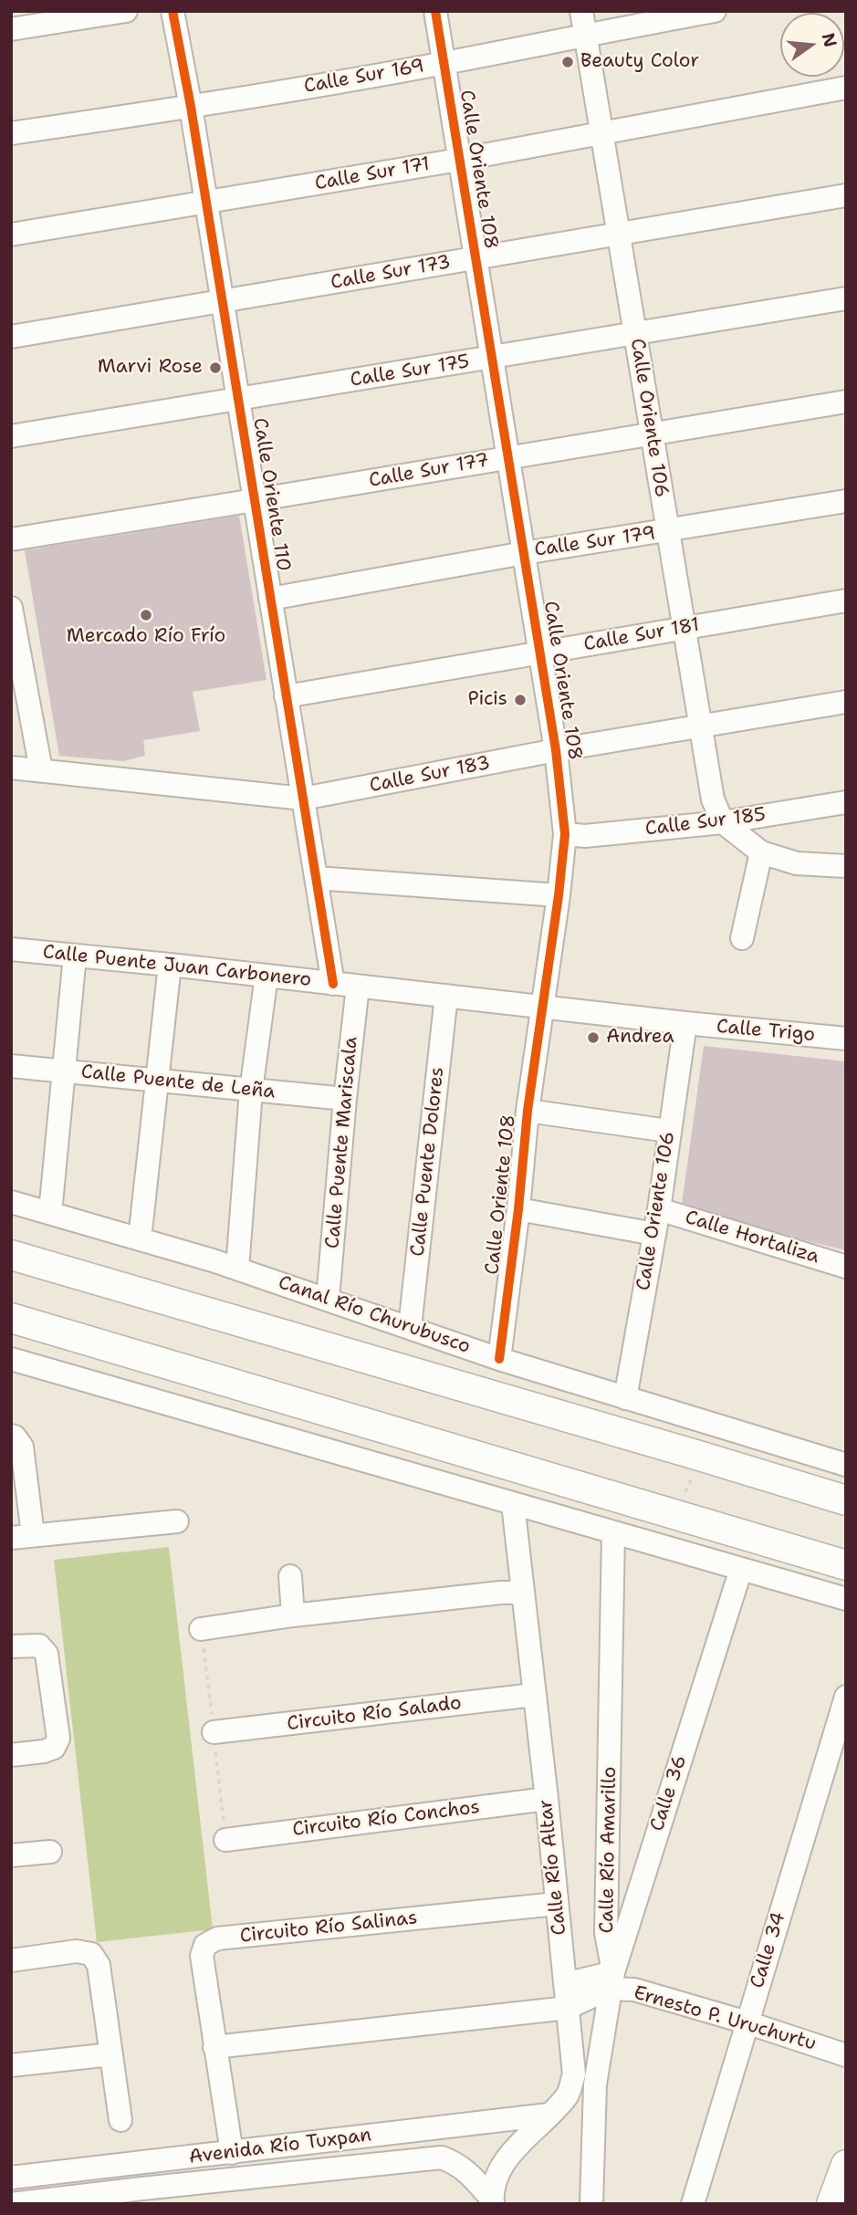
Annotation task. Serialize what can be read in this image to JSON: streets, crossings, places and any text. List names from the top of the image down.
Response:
{
  "streets": {
    "main road": ["Canal Río Churubusco"],
    "street": [
      "Calle Sur 169",
      "Calle Oriente 108",
      "Calle Sur 171",
      "Calle Sur 173",
      "Calle Sur 175",
      "Calle Oriente 106",
      "Calle Sur 177",
      "Calle Oriente 110",
      "Calle Sur 179",
      "Calle Sur 181",
      "Calle Sur 183",
      "Calle Sur 185",
      "Calle Puente Juan Carbonero",
      "Calle Trigo",
      "Calle Puente de Leña",
      "Calle Puente Mariscala",
      "Calle Puente Dolores",
      "Calle Hortaliza",
      "Circuito Río Salado",
      "Calle 36",
      "Circuito Río Conchos",
      "Calle Río Amarillo",
      "Calle Río Altar",
      "Circuito Río Salinas",
      "Calle 34",
      "Ernesto P. Uruchurtu",
      "Avenida Río Tuxpan"
    ]
  },
  "crossings": [
    ["Calle Sur 169", "Calle Oriente 108"],
    ["Calle Sur 169", "Calle Oriente 106"],
    ["Calle Sur 169", "Calle Oriente 110"],
    ["Calle Oriente 108", "Calle Sur 171"],
    ["Calle Oriente 108", "Calle Sur 173"],
    ["Calle Oriente 108", "Calle Sur 175"],
    ["Calle Oriente 108", "Calle Sur 177"],
    ["Calle Oriente 108", "Calle Sur 179"],
    ["Calle Oriente 108", "Calle Sur 181"],
    ["Calle Oriente 108", "Calle Sur 183"],
    ["Calle Oriente 108", "Calle Sur 185"],
    ["Calle Oriente 108", "Calle Puente Juan Carbonero"],
    ["Calle Oriente 108", "Canal Río Churubusco"],
    ["Calle Sur 171", "Calle Oriente 106"],
    ["Calle Sur 171", "Calle Oriente 110"],
    ["Calle Sur 173", "Calle Oriente 106"],
    ["Calle Sur 173", "Calle Oriente 110"],
    ["Calle Sur 175", "Calle Oriente 106"],
    ["Calle Sur 175", "Calle Oriente 110"],
    ["Calle Oriente 106", "Calle Sur 177"],
    ["Calle Oriente 106", "Calle Sur 179"],
    ["Calle Oriente 106", "Calle Sur 181"],
    ["Calle Oriente 106", "Calle Sur 183"],
    ["Calle Oriente 106", "Calle Sur 185"],
    ["Calle Oriente 106", "Calle Puente Juan Carbonero"],
    ["Calle Oriente 106", "Calle Trigo"],
    ["Calle Oriente 106", "Calle Hortaliza"],
    ["Calle Oriente 106", "Canal Río Churubusco"],
    ["Calle Sur 177", "Calle Oriente 110"],
    ["Calle Oriente 110", "Calle Sur 179"],
    ["Calle Oriente 110", "Calle Sur 181"],
    ["Calle Oriente 110", "Calle Sur 183"],
    ["Calle Oriente 110", "Calle Puente Juan Carbonero"],
    ["Calle Puente Juan Carbonero", "Calle Trigo"],
    ["Calle Puente Juan Carbonero", "Calle Puente Mariscala"],
    ["Calle Puente Juan Carbonero", "Calle Puente Dolores"],
    ["Calle Puente de Leña", "Calle Puente Mariscala"],
    ["Calle Puente Mariscala", "Canal Río Churubusco"],
    ["Calle Puente Dolores", "Canal Río Churubusco"],
    ["Circuito Río Salado", "Calle Río Altar"],
    ["Calle 36", "Calle Río Amarillo"],
    ["Calle 36", "Ernesto P. Uruchurtu"],
    ["Circuito Río Conchos", "Calle Río Altar"],
    ["Calle Río Amarillo", "Ernesto P. Uruchurtu"],
    ["Calle Río Altar", "Circuito Río Salinas"],
    ["Calle Río Altar", "Ernesto P. Uruchurtu"],
    ["Calle Río Altar", "Avenida Río Tuxpan"],
    ["Circuito Río Salinas", "Avenida Río Tuxpan"],
    ["Calle 34", "Ernesto P. Uruchurtu"]
  ],
  "places": [
    "Beauty Color",
    "Marvi Rose",
    "Mercado Río Frío",
    "Picis",
    "Andrea"
  ],
  "north": "right"
}
